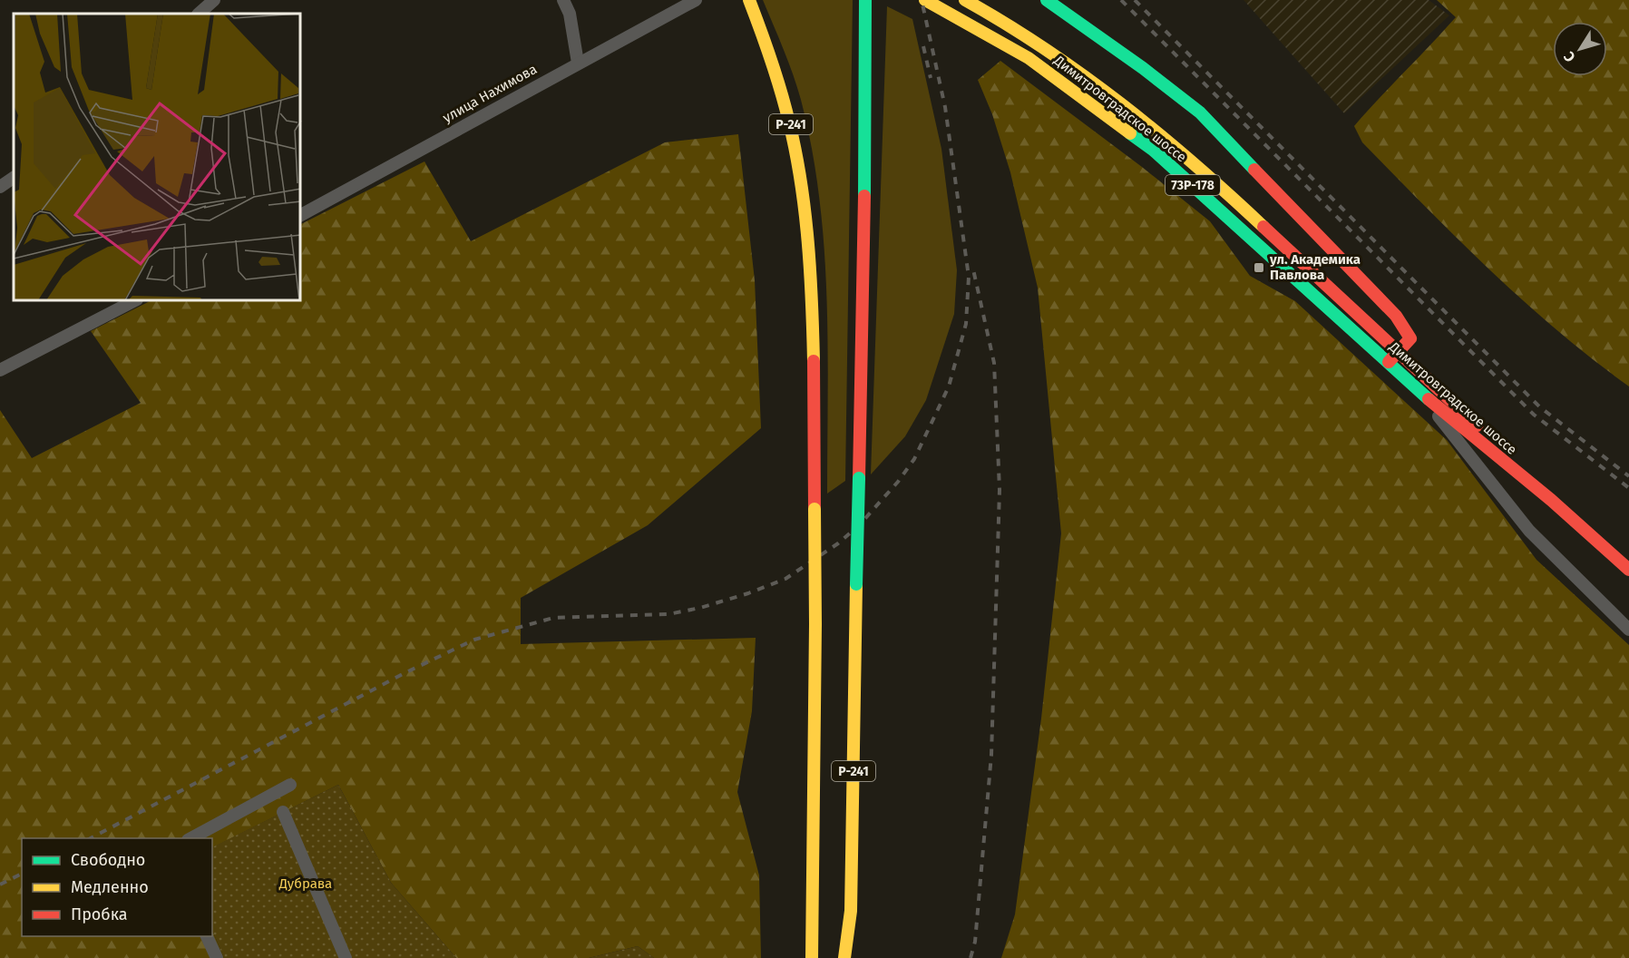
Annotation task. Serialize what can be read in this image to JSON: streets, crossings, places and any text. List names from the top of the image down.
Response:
{
  "streets": {
    "main road": ["Димитровградское шоссе", "Р-241", "73Р-178"],
    "street": ["улица Нахимова"]
  },
  "parks": ["Дубрава"],
  "places": {
    "transit": ["ул. Академика Павлова"]
  },
  "legend": ["Свободно", "Медленно", "Пробка"],
  "north": "bottom left"
}
